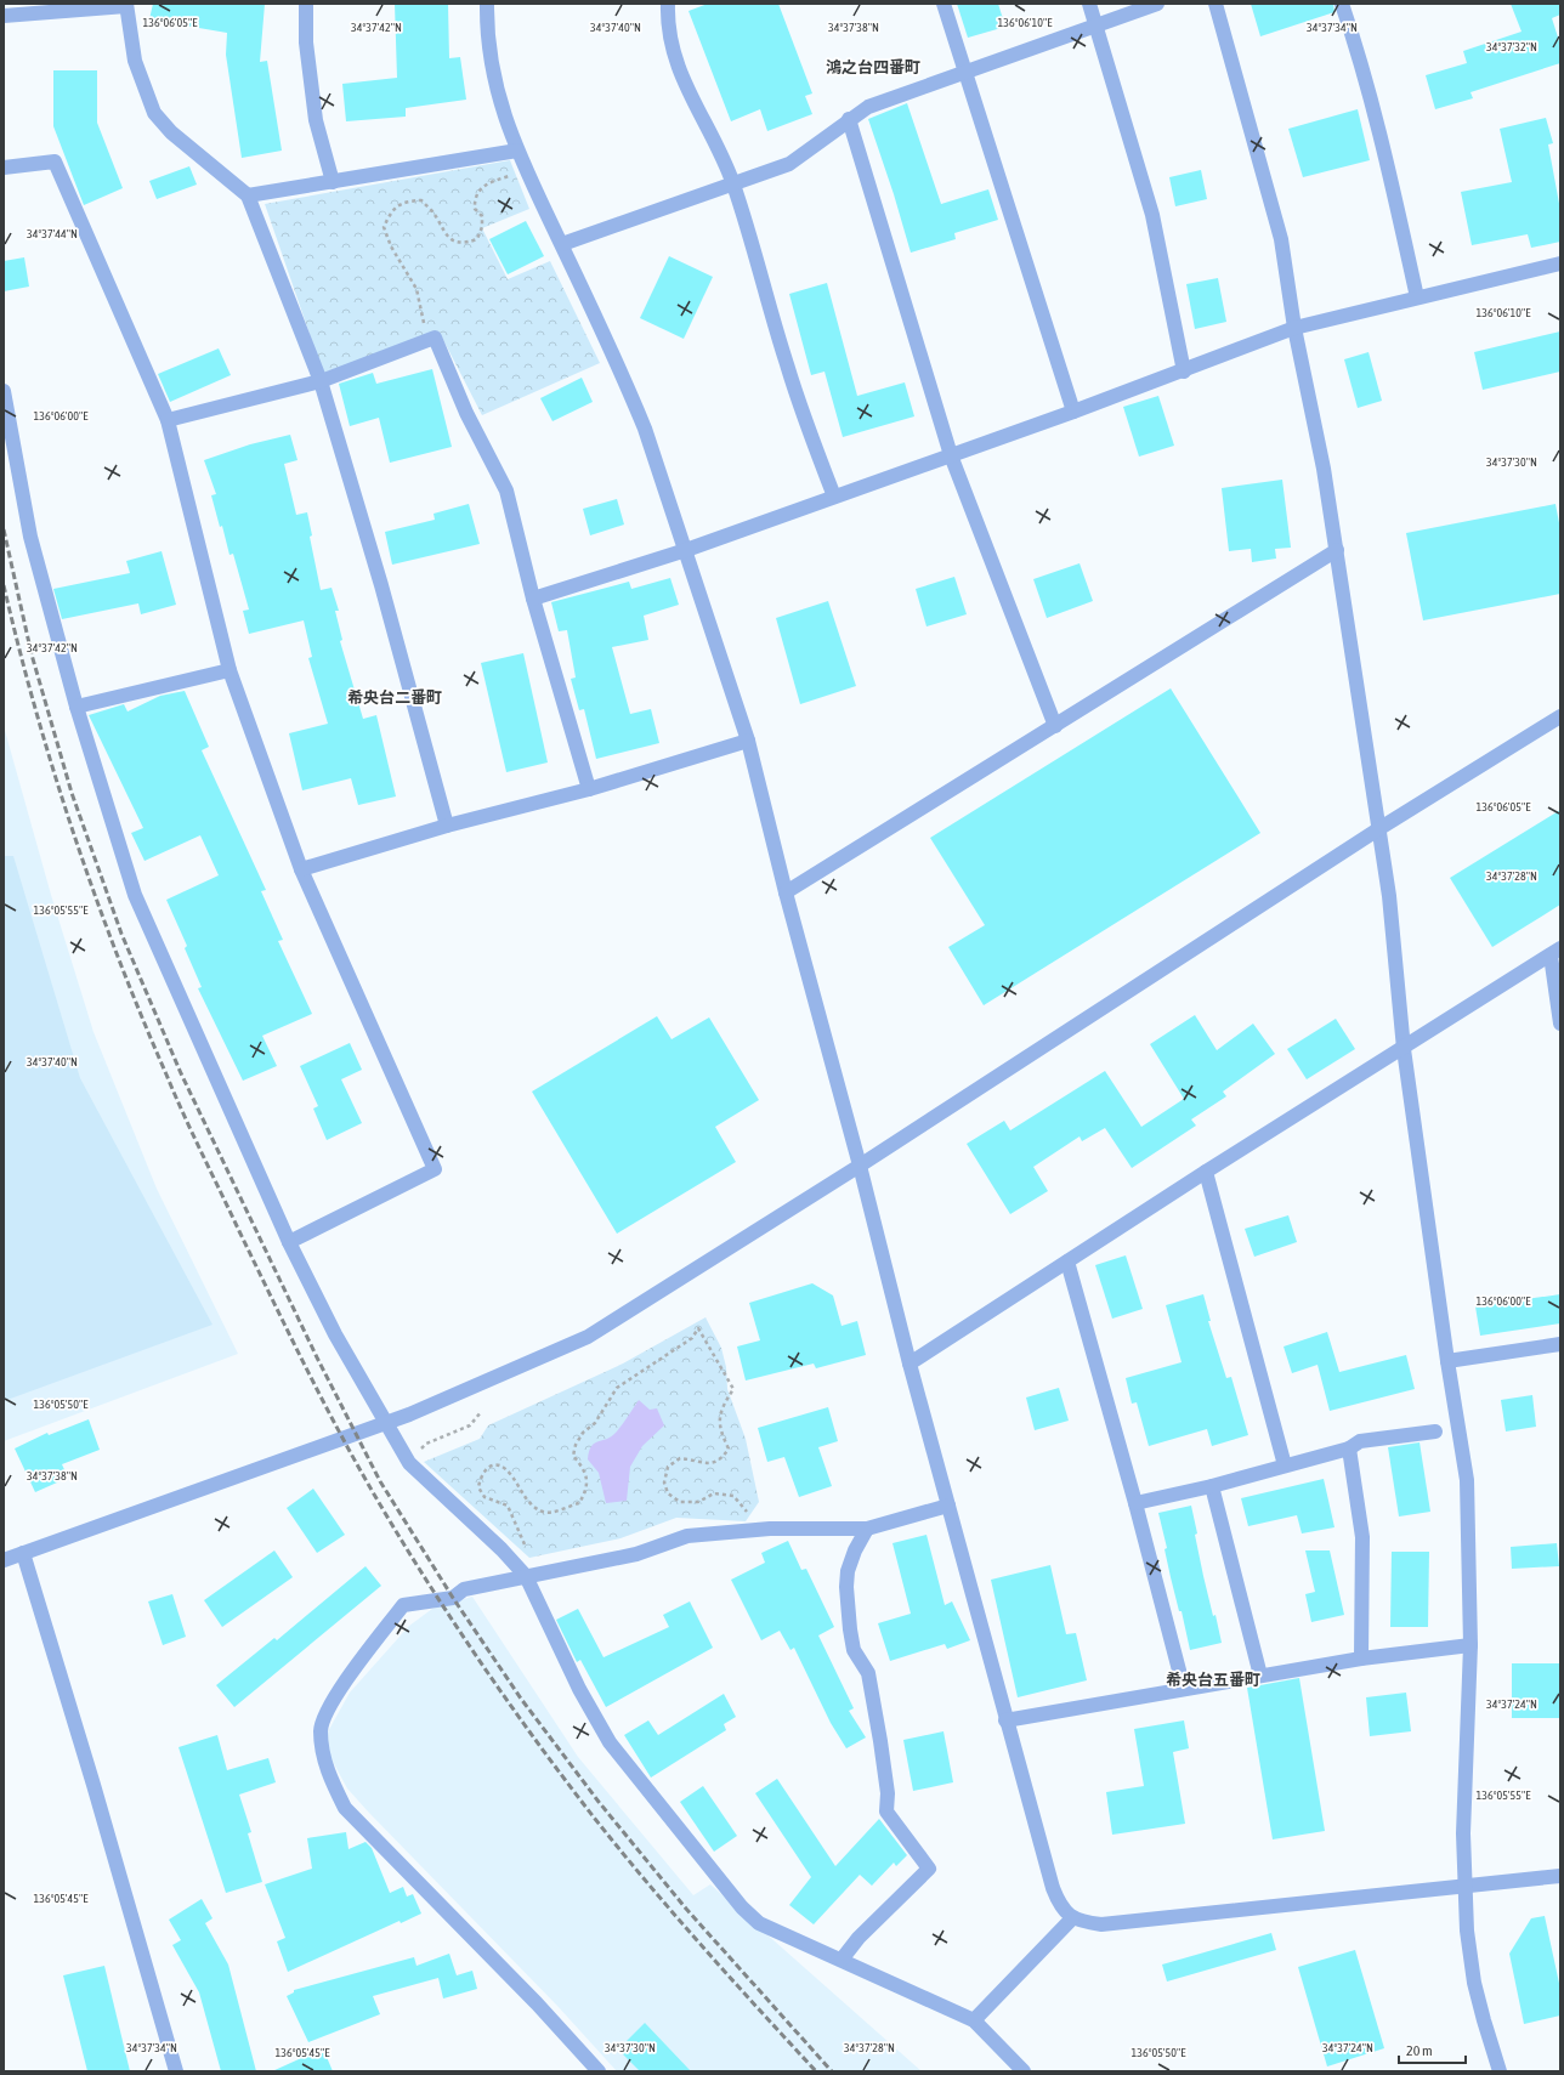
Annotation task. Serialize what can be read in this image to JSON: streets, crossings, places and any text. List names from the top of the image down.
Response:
{
  "districts": ["鴻之台四番町", "希央台二番町", "希央台五番町"],
  "scale_bar": "20 m",
  "coordinates": [
    "136°06'05\"E",
    "136°06'10\"E",
    "34°37'42\"N",
    "34°37'40\"N",
    "34°37'38\"N",
    "34°37'34\"N",
    "34°37'32\"N",
    "34°37'44\"N",
    "136°06'00\"E",
    "34°37'30\"N",
    "34°37'28\"N",
    "136°05'55\"E",
    "136°05'50\"E",
    "34°37'24\"N",
    "136°05'45\"E"
  ]
}
